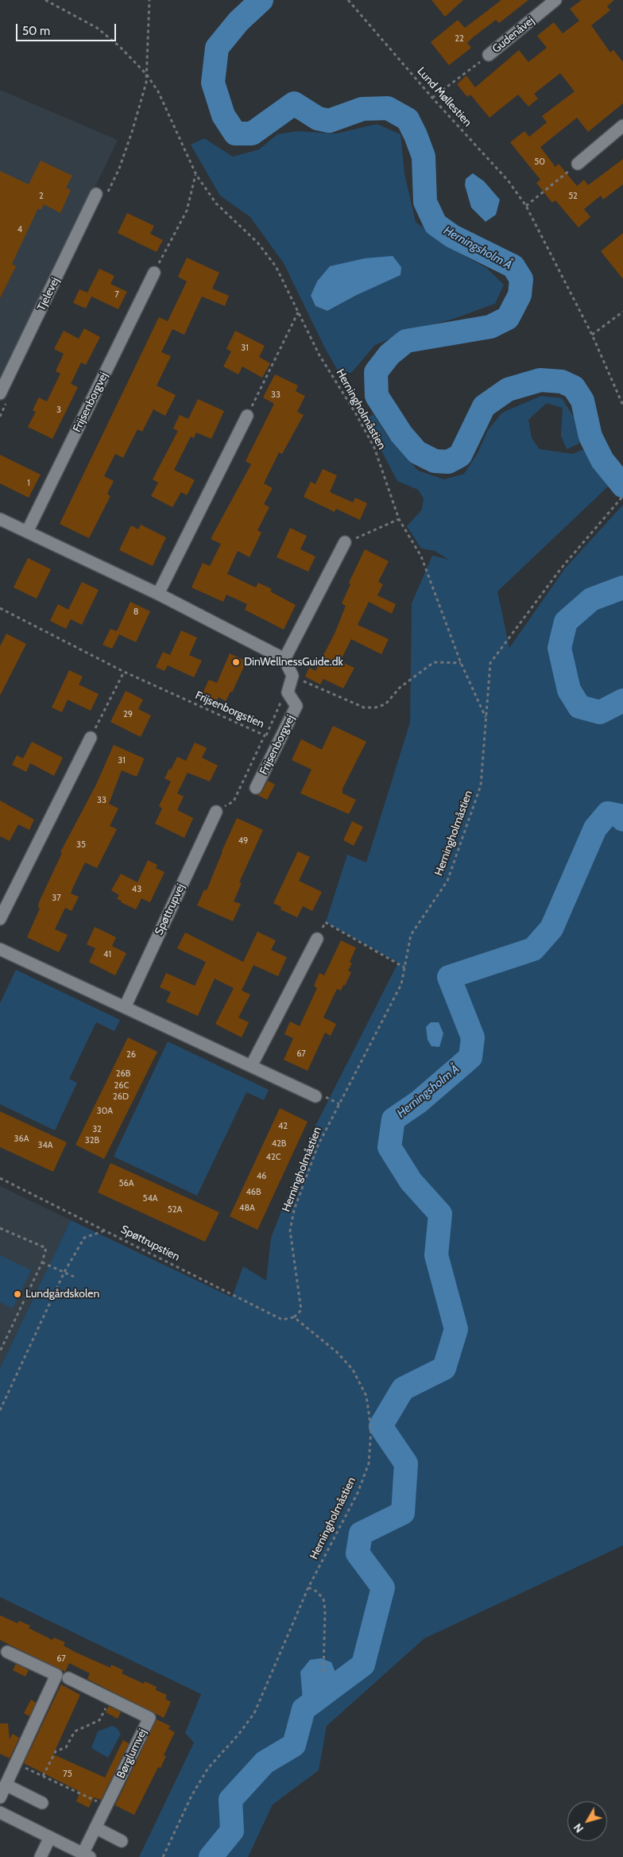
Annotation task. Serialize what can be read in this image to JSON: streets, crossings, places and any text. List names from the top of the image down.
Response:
{
  "streets": {
    "street": [
      "Gudenåvej",
      "Tjelevej",
      "Frijsenborgvej",
      "Spøttrupvej",
      "Børglumvej"
    ],
    "path": [
      "Lund Møllestien",
      "Herningholmåstien",
      "Frijsenborgstien",
      "Spøttrupstien"
    ]
  },
  "crossings": [
    ["Herningholmåstien", "Spøttrupstien"],
    ["Frijsenborgstien", "Spøttrupvej"]
  ],
  "water": ["Herningsholm Å"],
  "places": ["DinWellnessGuide.dk", "Lundgårdskolen"],
  "house_numbers": [
    "22",
    "50",
    "2",
    "52",
    "4",
    "7",
    "31",
    "33",
    "3",
    "1",
    "8",
    "29",
    "31",
    "33",
    "49",
    "35",
    "43",
    "37",
    "41",
    "67",
    "26",
    "26B",
    "26C",
    "26D",
    "30A",
    "42",
    "32",
    "36A",
    "32B",
    "42B",
    "34A",
    "42C",
    "46",
    "56A",
    "46B",
    "54A",
    "48A",
    "52A",
    "67",
    "75"
  ],
  "scale_bar": "50 m",
  "north": "bottom left"
}
